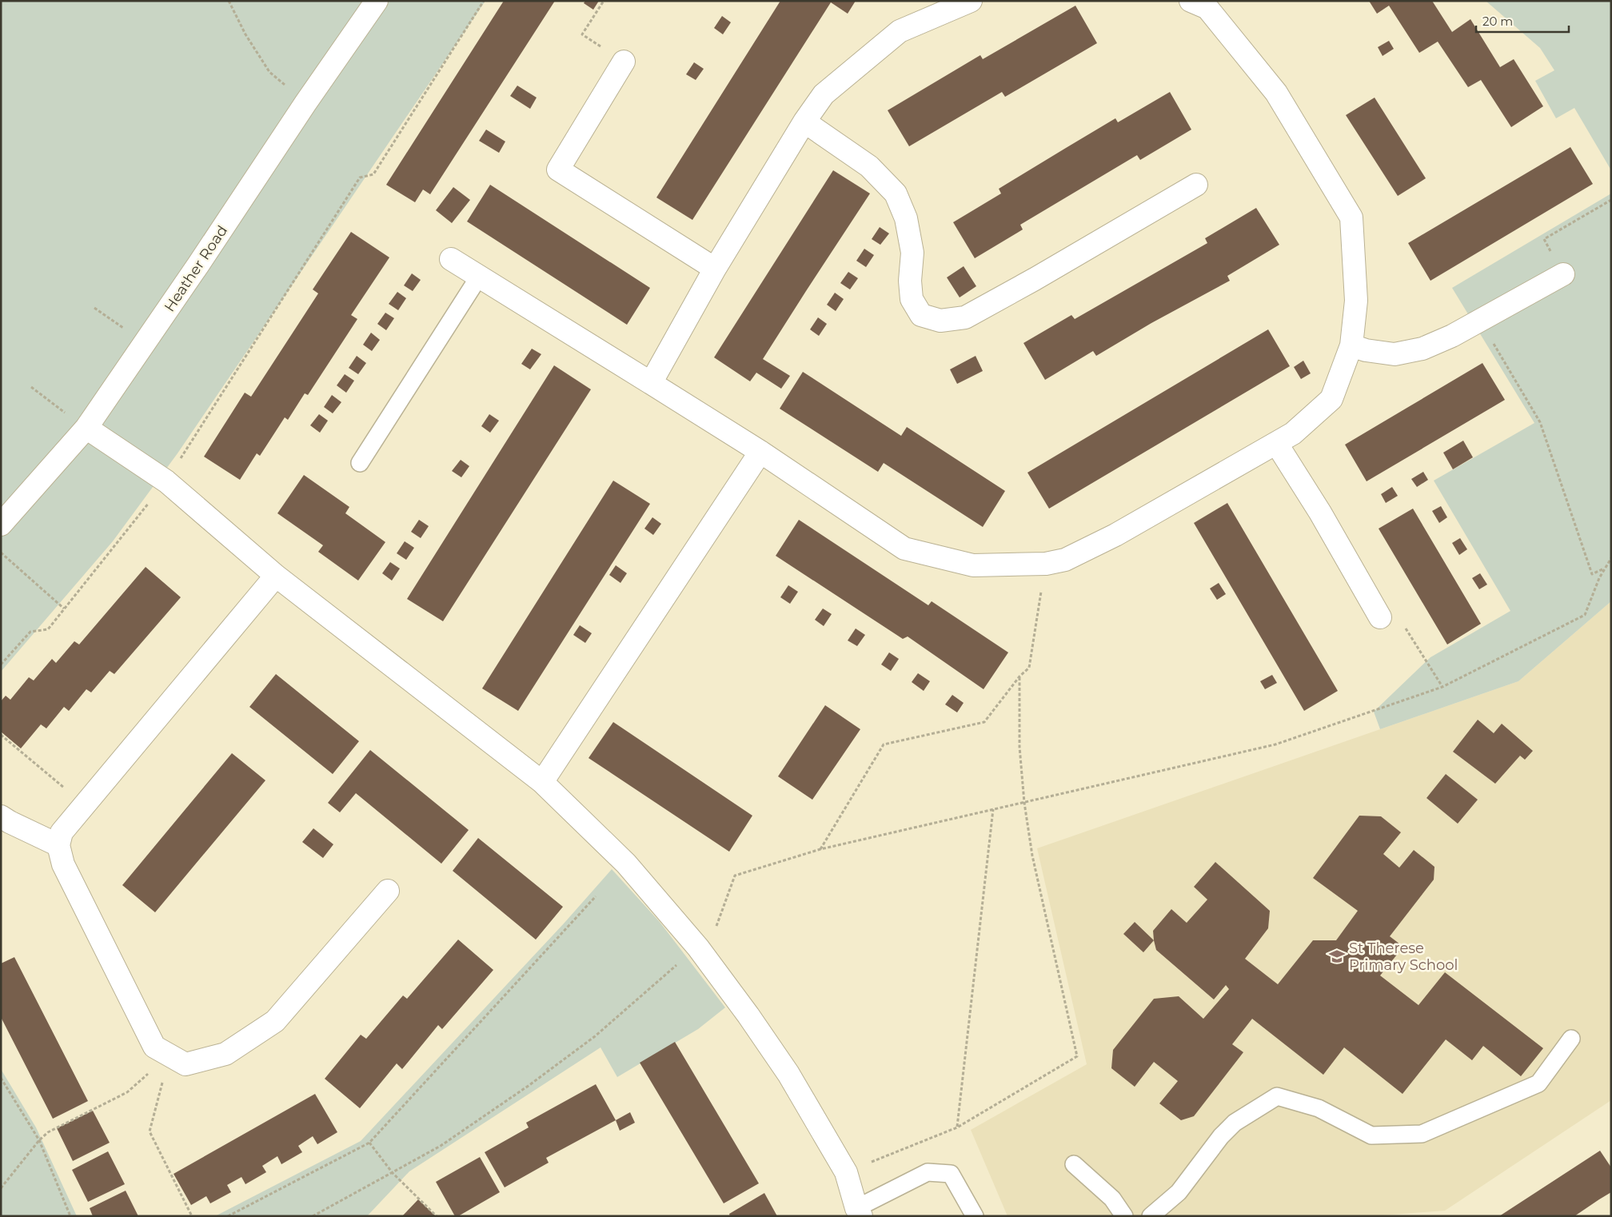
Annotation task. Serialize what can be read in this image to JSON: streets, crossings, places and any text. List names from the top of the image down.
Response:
{
  "streets": {
    "street": ["Heather Road"]
  },
  "places": {
    "school or university": ["St Therese Primary School"]
  },
  "scale_bar": "20 m"
}
